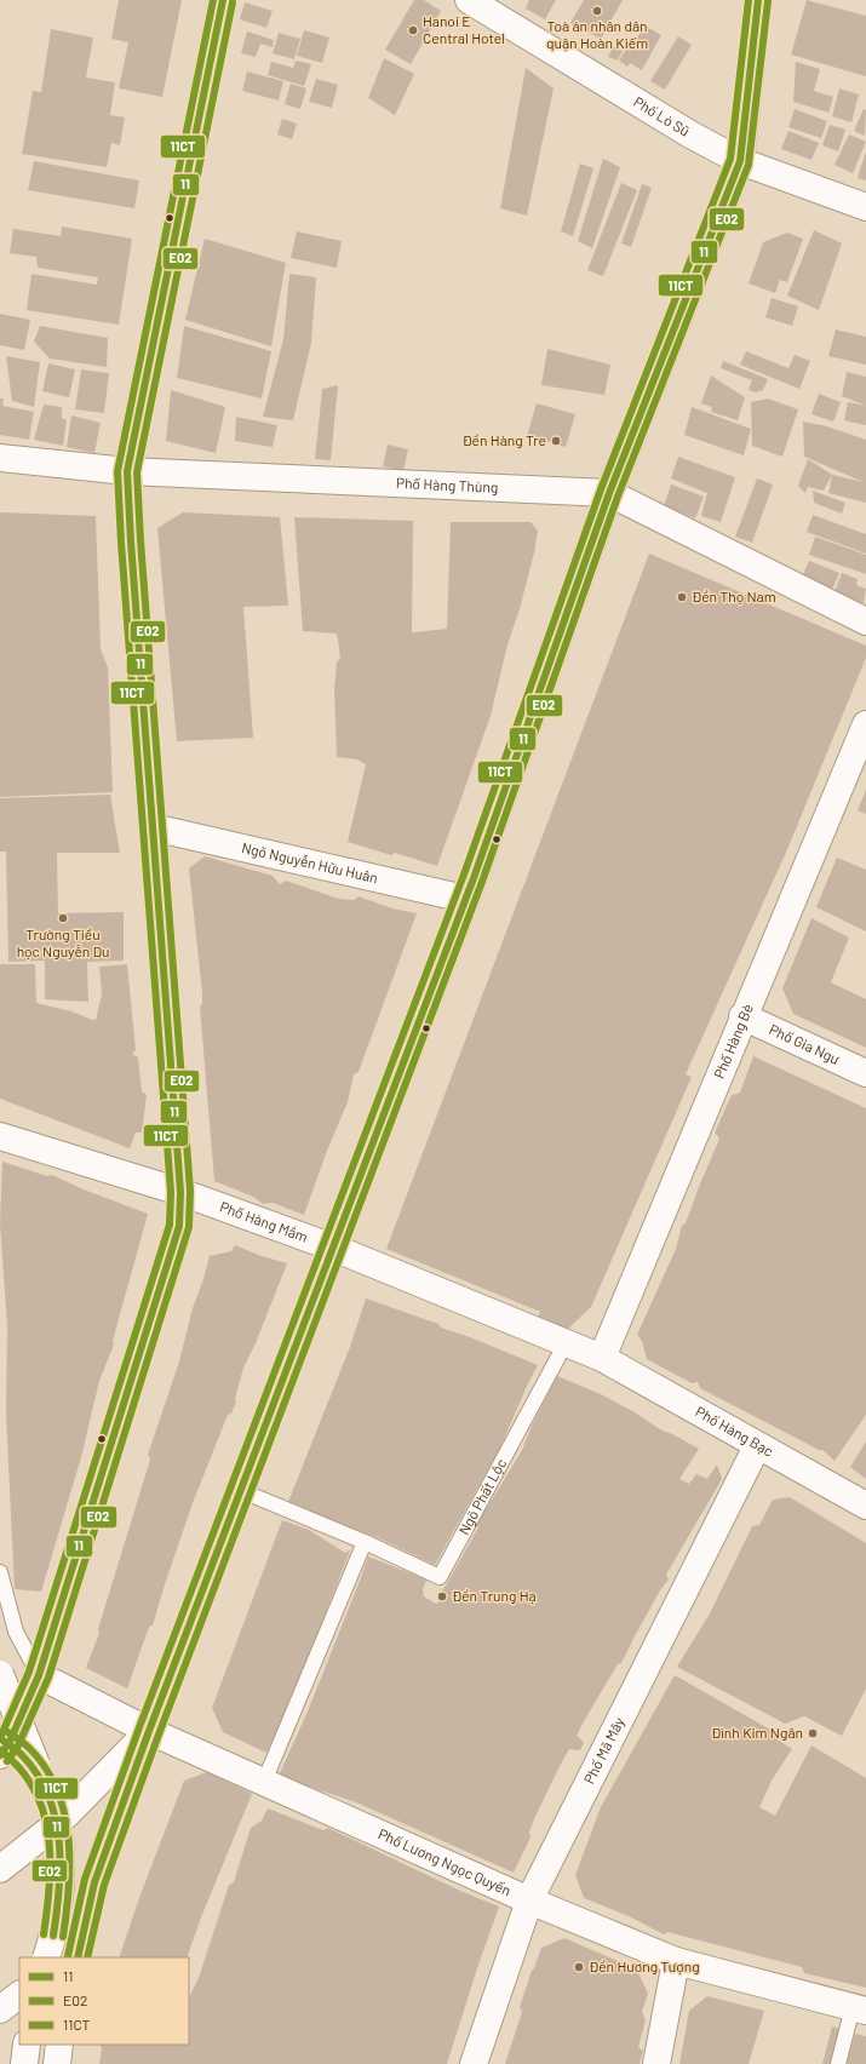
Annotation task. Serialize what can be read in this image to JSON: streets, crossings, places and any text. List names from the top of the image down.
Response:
{
  "streets": {
    "street": [
      "Phố Lò Sũ",
      "Phố Hàng Thùng",
      "Ngõ Nguyễn Hữu Huân",
      "Phố Hàng Bè",
      "Phố Gia Ngư",
      "Phố Hàng Mắm",
      "Phố Hàng Bạc",
      "Phố Mã Mây",
      "Phố Lương Ngọc Quyến"
    ],
    "lane": ["Ngõ Phất Lộc"]
  },
  "crossings": [
    ["Phố Hàng Bè", "Phố Gia Ngư"],
    ["Phố Hàng Bè", "Phố Hàng Mắm"],
    ["Phố Hàng Bè", "Phố Hàng Bạc"],
    ["Phố Hàng Mắm", "Phố Hàng Bạc"],
    ["Phố Hàng Mắm", "Ngõ Phất Lộc"],
    ["Phố Hàng Bạc", "Phố Mã Mây"],
    ["Phố Mã Mây", "Phố Lương Ngọc Quyến"]
  ],
  "places": [
    "Toà án nhân dân quận Hoàn Kiếm",
    "Hanoi E Central Hotel",
    "Đền Hàng Tre",
    "Đền Thọ Nam",
    "Trường Tiểu học Nguyễn Du",
    "Đền Trung Hạ",
    "Đình Kim Ngân",
    "Đền Hương Tượng"
  ],
  "lines": ["transit line 11", "transit line 11CT", "transit line E02"],
  "legend": ["11", "E02", "11CT"]
}
